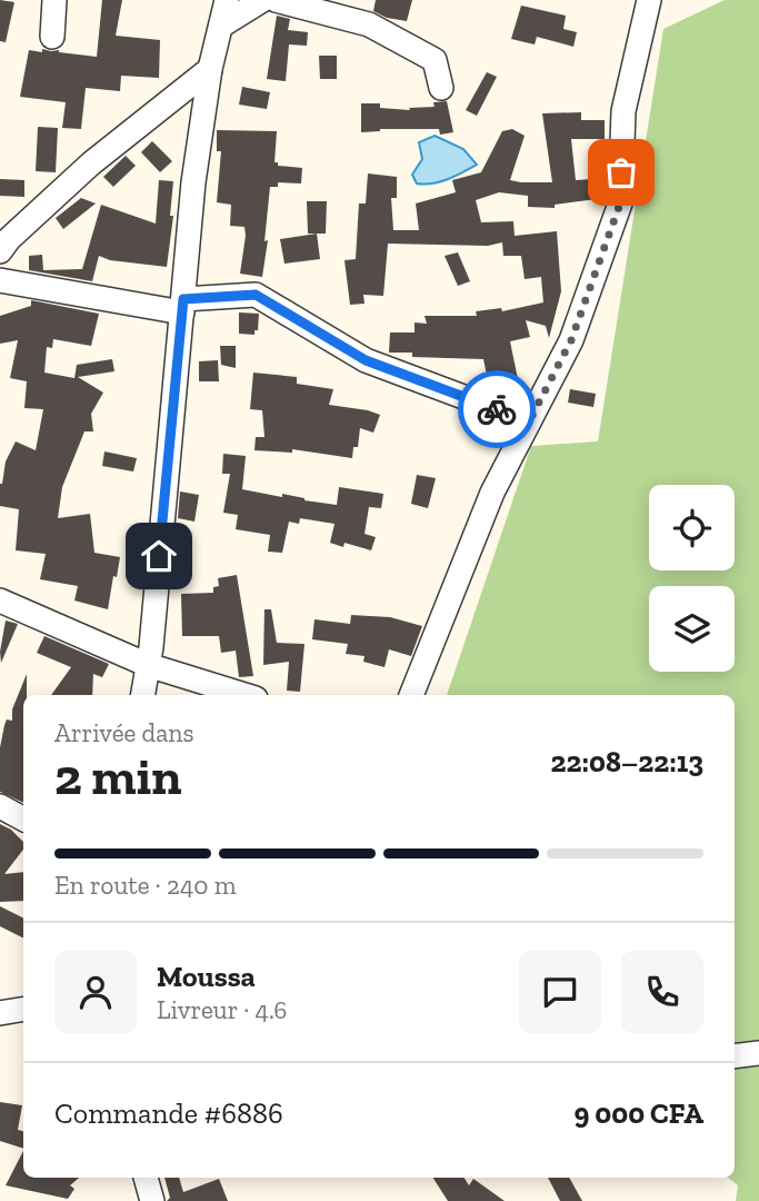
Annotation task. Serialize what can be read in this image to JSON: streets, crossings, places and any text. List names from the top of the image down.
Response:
{
  "page": {
    "heading": ["2 min", "Arrivée dans", "22:08–22:13"],
    "panel": [
      "Moussa",
      "Livreur · 4.6",
      "Commande #6886",
      "9 000 CFA"
    ],
    "bar": "En route · 240 m"
  }
}
